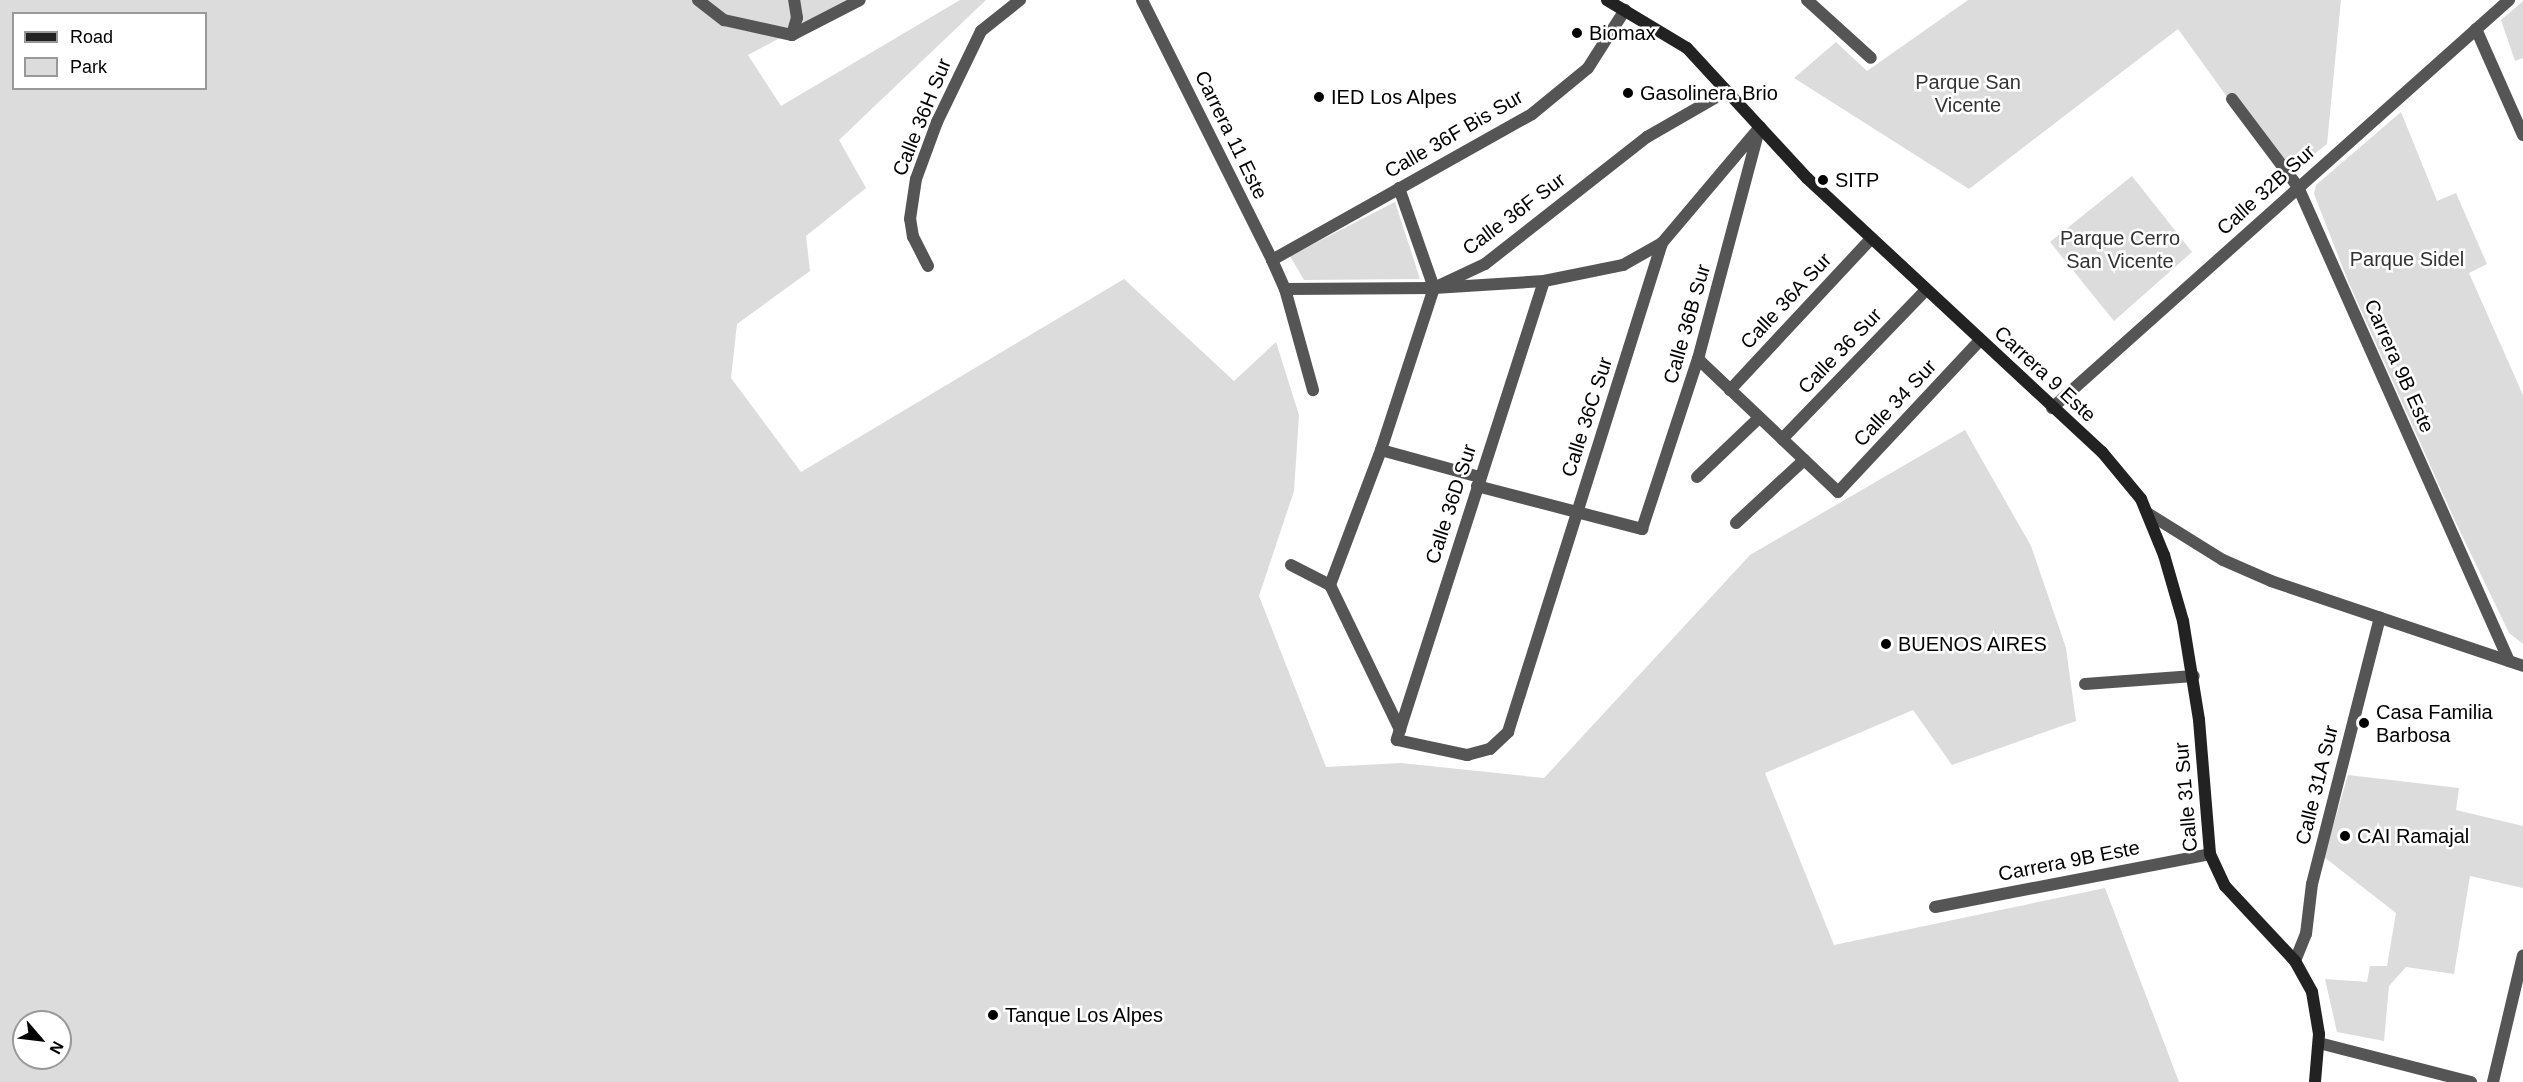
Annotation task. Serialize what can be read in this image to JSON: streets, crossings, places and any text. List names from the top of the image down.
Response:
{
  "streets": {
    "main road": ["Carrera 9 Este", "Calle 31 Sur"],
    "street": [
      "Calle 36H Sur",
      "Calle 36F Bis Sur",
      "Carrera 11 Este",
      "Calle 32B Sur",
      "Calle 36F Sur",
      "Calle 36A Sur",
      "Calle 36B Sur",
      "Calle 36 Sur",
      "Carrera 9B Este",
      "Calle 34 Sur",
      "Calle 36C Sur",
      "Calle 36D Sur",
      "Calle 31A Sur"
    ]
  },
  "crossings": [
    ["Calle 36F Bis Sur", "Carrera 11 Este"],
    ["Calle 36F Bis Sur", "Carrera 9 Este"],
    ["Calle 32B Sur", "Carrera 9B Este"],
    ["Calle 32B Sur", "Carrera 9 Este"],
    ["Calle 36F Sur", "Carrera 9 Este"],
    ["Calle 36A Sur", "Carrera 9 Este"],
    ["Calle 36B Sur", "Carrera 9 Este"],
    ["Calle 36B Sur", "Calle 36C Sur"],
    ["Calle 36 Sur", "Carrera 9 Este"],
    ["Carrera 9B Este", "Carrera 9 Este"],
    ["Carrera 9B Este", "Calle 31 Sur"],
    ["Carrera 9 Este", "Calle 34 Sur"],
    ["Carrera 9 Este", "Calle 36C Sur"],
    ["Carrera 9 Este", "Calle 31A Sur"],
    ["Carrera 9 Este", "Calle 31 Sur"],
    ["Calle 36C Sur", "Calle 36D Sur"],
    ["Calle 31A Sur", "Calle 31 Sur"]
  ],
  "parks": ["Parque San Vicente", "Parque Cerro San Vicente", "Parque Sidel"],
  "places": [
    "Biomax",
    "Gasolinera Brio",
    "IED Los Alpes",
    "SITP",
    "BUENOS AIRES",
    "Casa Familia Barbosa",
    "CAI Ramajal",
    "Tanque Los Alpes"
  ],
  "legend": ["Road", "Park"],
  "north": "bottom right"
}
